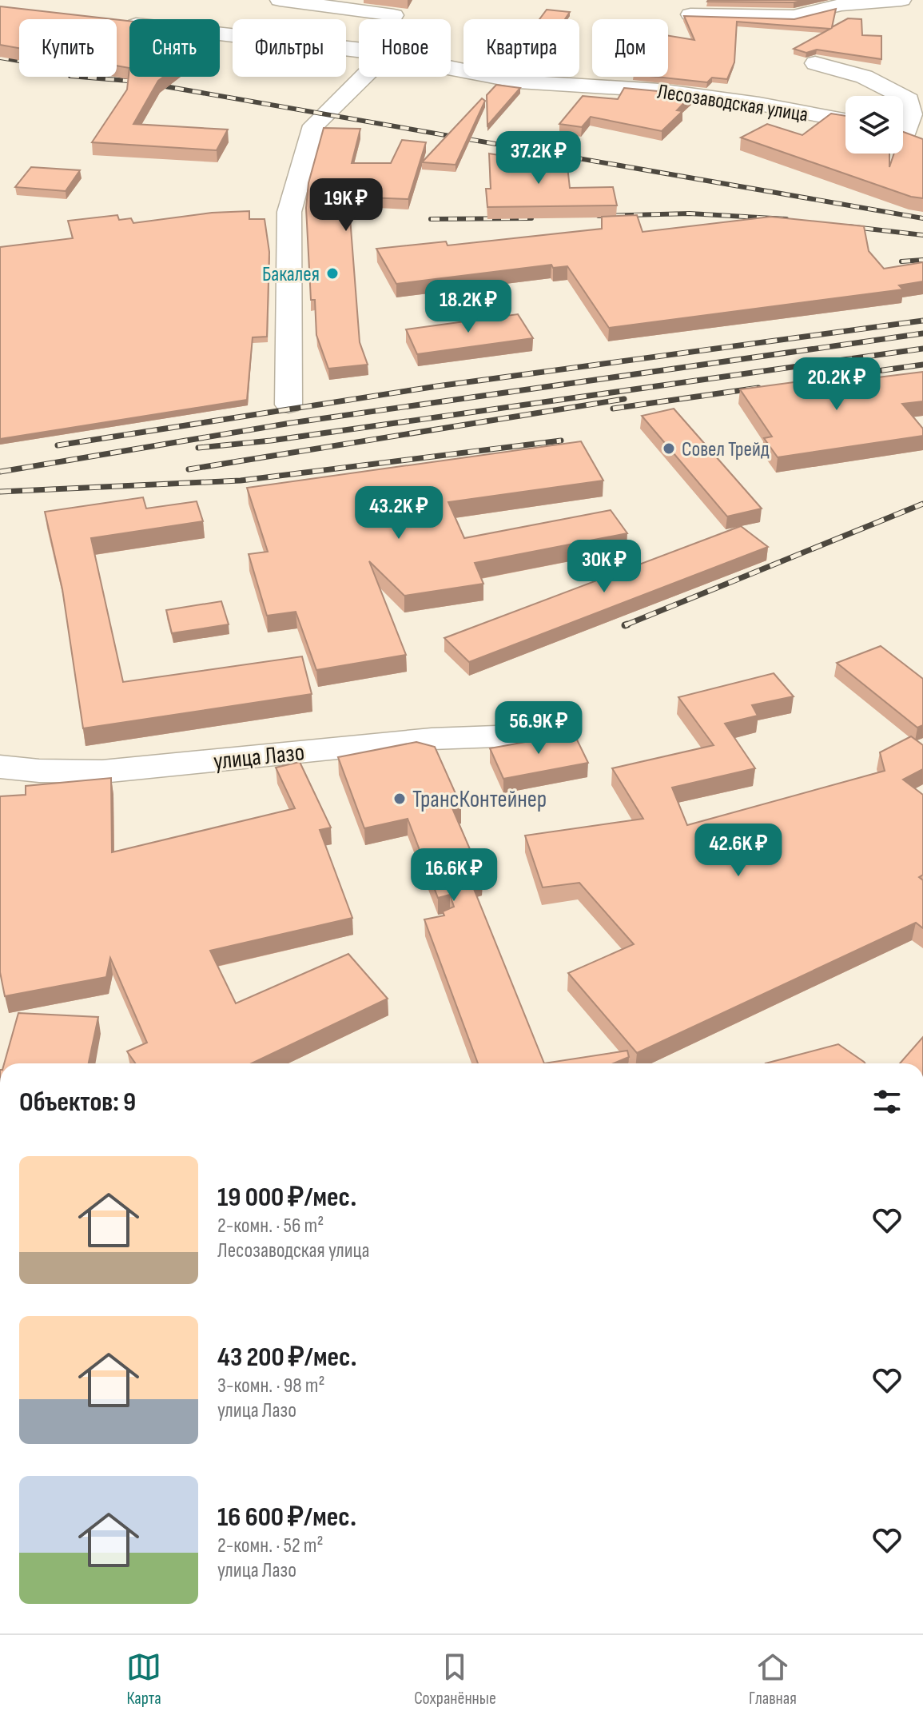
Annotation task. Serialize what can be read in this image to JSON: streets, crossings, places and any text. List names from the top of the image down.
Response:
{
  "streets": {
    "street": ["Лесозаводская улица", "улица Лазо"]
  },
  "places": ["Бакалея", "Совел Трейд", "ТрансКонтейнер"],
  "page": {
    "chip": [
      "Купить",
      "Снять",
      "Фильтры",
      "Новое",
      "Квартира",
      "Дом"
    ],
    "price": [
      "37.2K ₽",
      "19K ₽",
      "18.2K ₽",
      "20.2K ₽",
      "43.2K ₽",
      "30K ₽",
      "56.9K ₽",
      "42.6K ₽",
      "16.6K ₽"
    ],
    "heading": "Объектов: 9",
    "list": [
      {
        "name": "19 000 ₽/мес.",
        "note": "2-комн. · 56 m² · Лесозаводская улица"
      },
      {
        "name": "43 200 ₽/мес.",
        "note": "3-комн. · 98 m² · улица Лазо"
      },
      {
        "name": "16 600 ₽/мес.",
        "note": "2-комн. · 52 m² · улица Лазо"
      }
    ],
    "tabs": ["Карта", "Сохранённые", "Главная"]
  }
}
